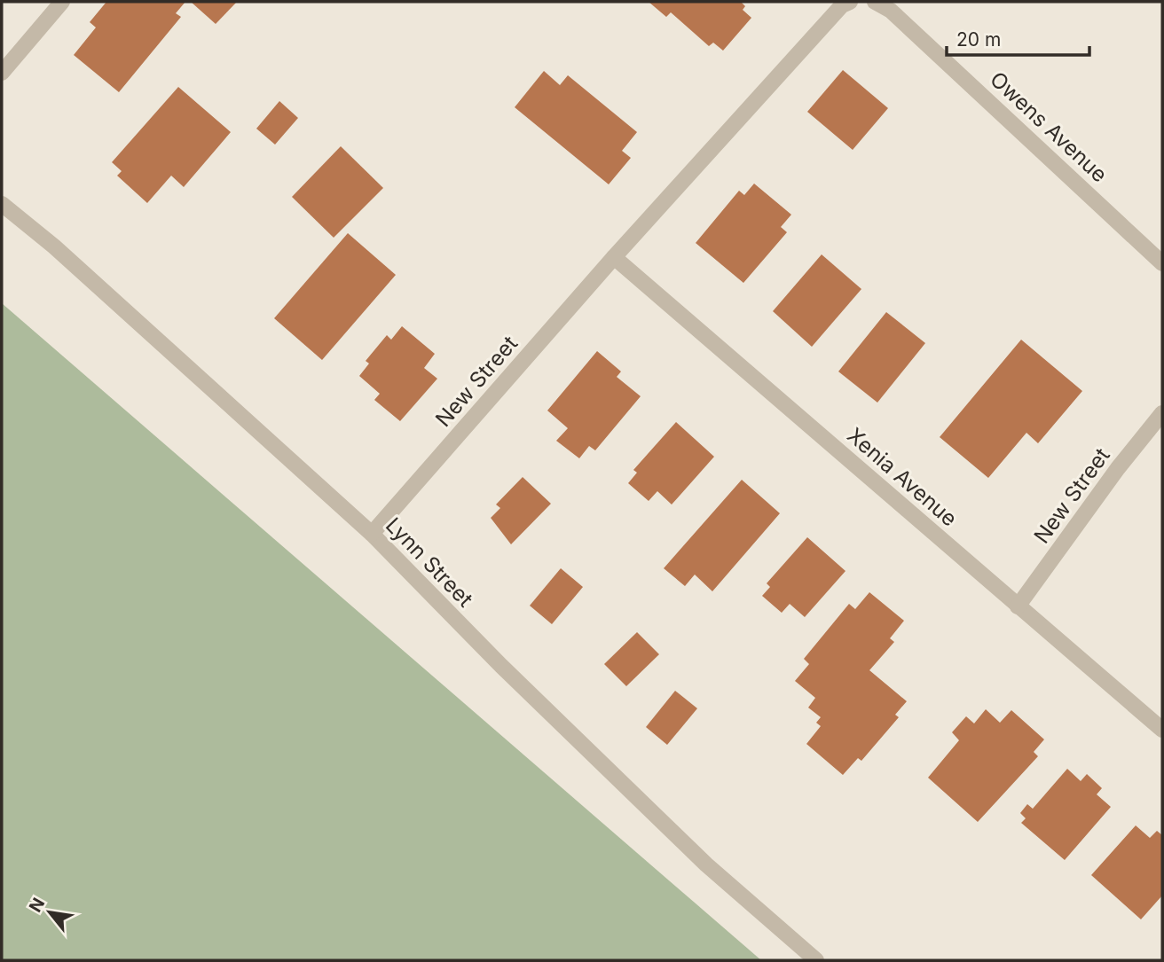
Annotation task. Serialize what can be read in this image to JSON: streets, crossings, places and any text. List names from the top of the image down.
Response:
{
  "streets": {
    "street": [
      "Owens Avenue",
      "New Street",
      "Xenia Avenue",
      "Lynn Street"
    ]
  },
  "crossings": [
    ["New Street", "Xenia Avenue"],
    ["New Street", "Lynn Street"]
  ],
  "scale_bar": "20 m",
  "north": "top left"
}
